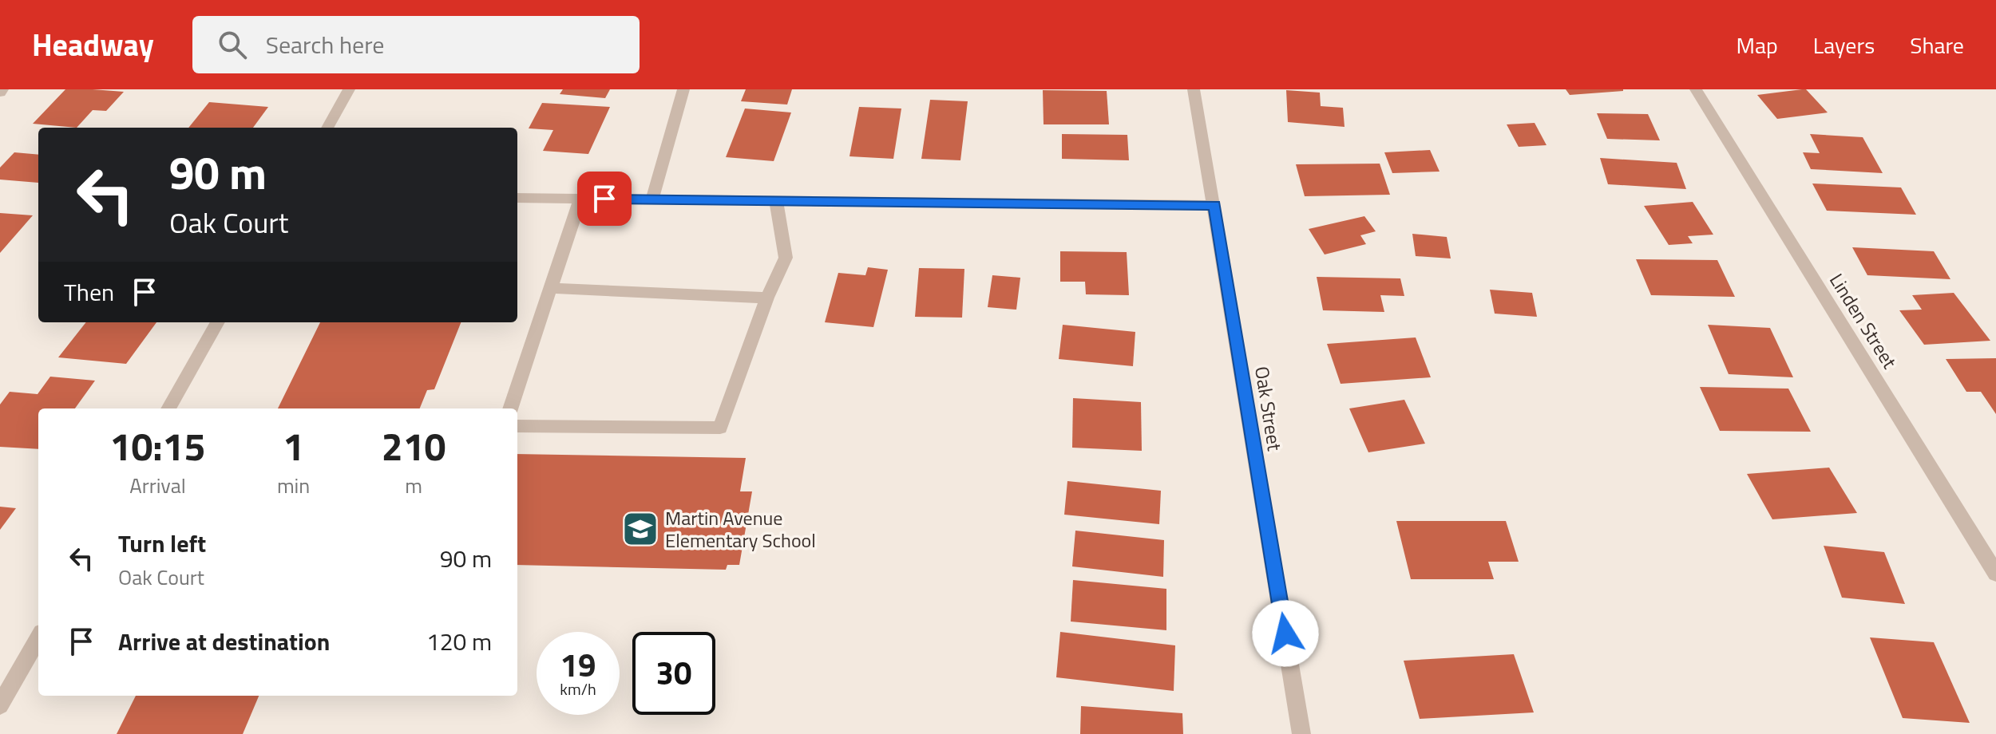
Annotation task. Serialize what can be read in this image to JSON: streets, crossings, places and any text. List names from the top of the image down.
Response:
{
  "streets": {
    "street": ["Linden Street", "Oak Street"]
  },
  "places": {
    "school or university": ["Martin Avenue Elementary School"]
  },
  "page": {
    "header": "Headway",
    "search": "Search here",
    "nav": ["Map", "Layers", "Share"],
    "turn": ["90 m", "Oak Court"],
    "then": "Then",
    "eta": [
      "10:15",
      "Arrival",
      "1",
      "min",
      "210",
      "m"
    ],
    "list": [
      {
        "name": "Turn left",
        "note": "Oak Court",
        "value": "90 m"
      },
      {
        "name": "Arrive at destination",
        "value": "120 m"
      }
    ],
    "speed": "19 km/h",
    "limit": "30"
  }
}
